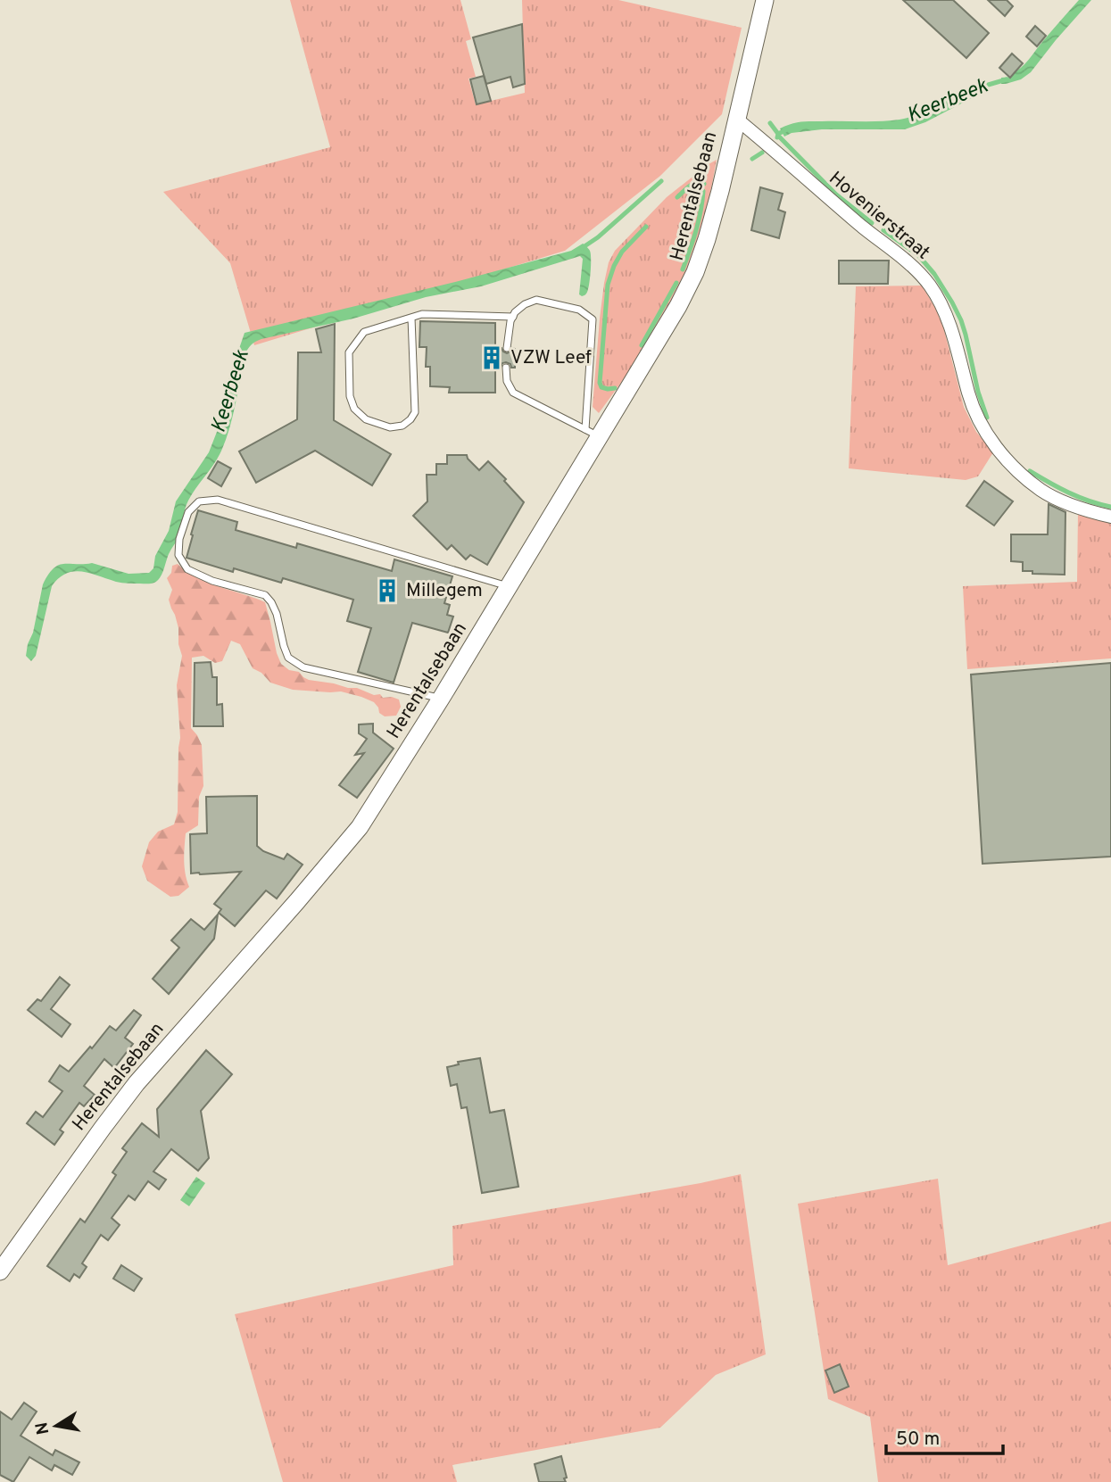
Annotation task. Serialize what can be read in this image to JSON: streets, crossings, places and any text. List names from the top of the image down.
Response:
{
  "streets": {
    "street": ["Herentalsebaan", "Hovenierstraat"]
  },
  "crossings": [
    ["Herentalsebaan", "Hovenierstraat"]
  ],
  "water": ["Keerbeek"],
  "places": {
    "building": ["VZW Leef", "Millegem"]
  },
  "scale_bar": "50 m",
  "north": "left"
}
